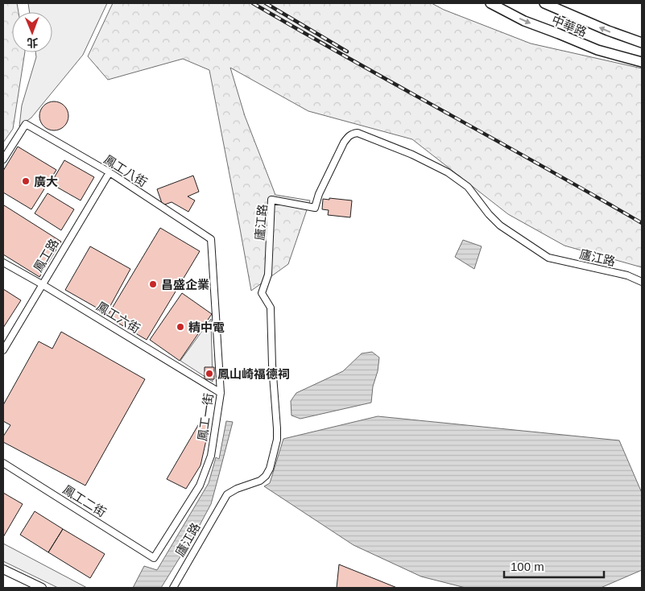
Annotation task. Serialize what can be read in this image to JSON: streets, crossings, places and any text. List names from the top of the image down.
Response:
{
  "streets": {
    "main road": ["中華路"],
    "street": [
      "鳳工八街",
      "廬江路",
      "鳳工路",
      "鳳工六街",
      "鳳工一街",
      "鳳工二街"
    ]
  },
  "crossings": [
    ["鳳工八街", "鳳工路"],
    ["鳳工八街", "鳳工一街"],
    ["鳳工路", "鳳工六街"],
    ["鳳工六街", "鳳工一街"],
    ["鳳工一街", "鳳工二街"]
  ],
  "places": [
    "廣大",
    "昌盛企業",
    "精中電",
    "鳳山崎福德祠"
  ],
  "scale_bar": "100 m",
  "north": "bottom"
}
